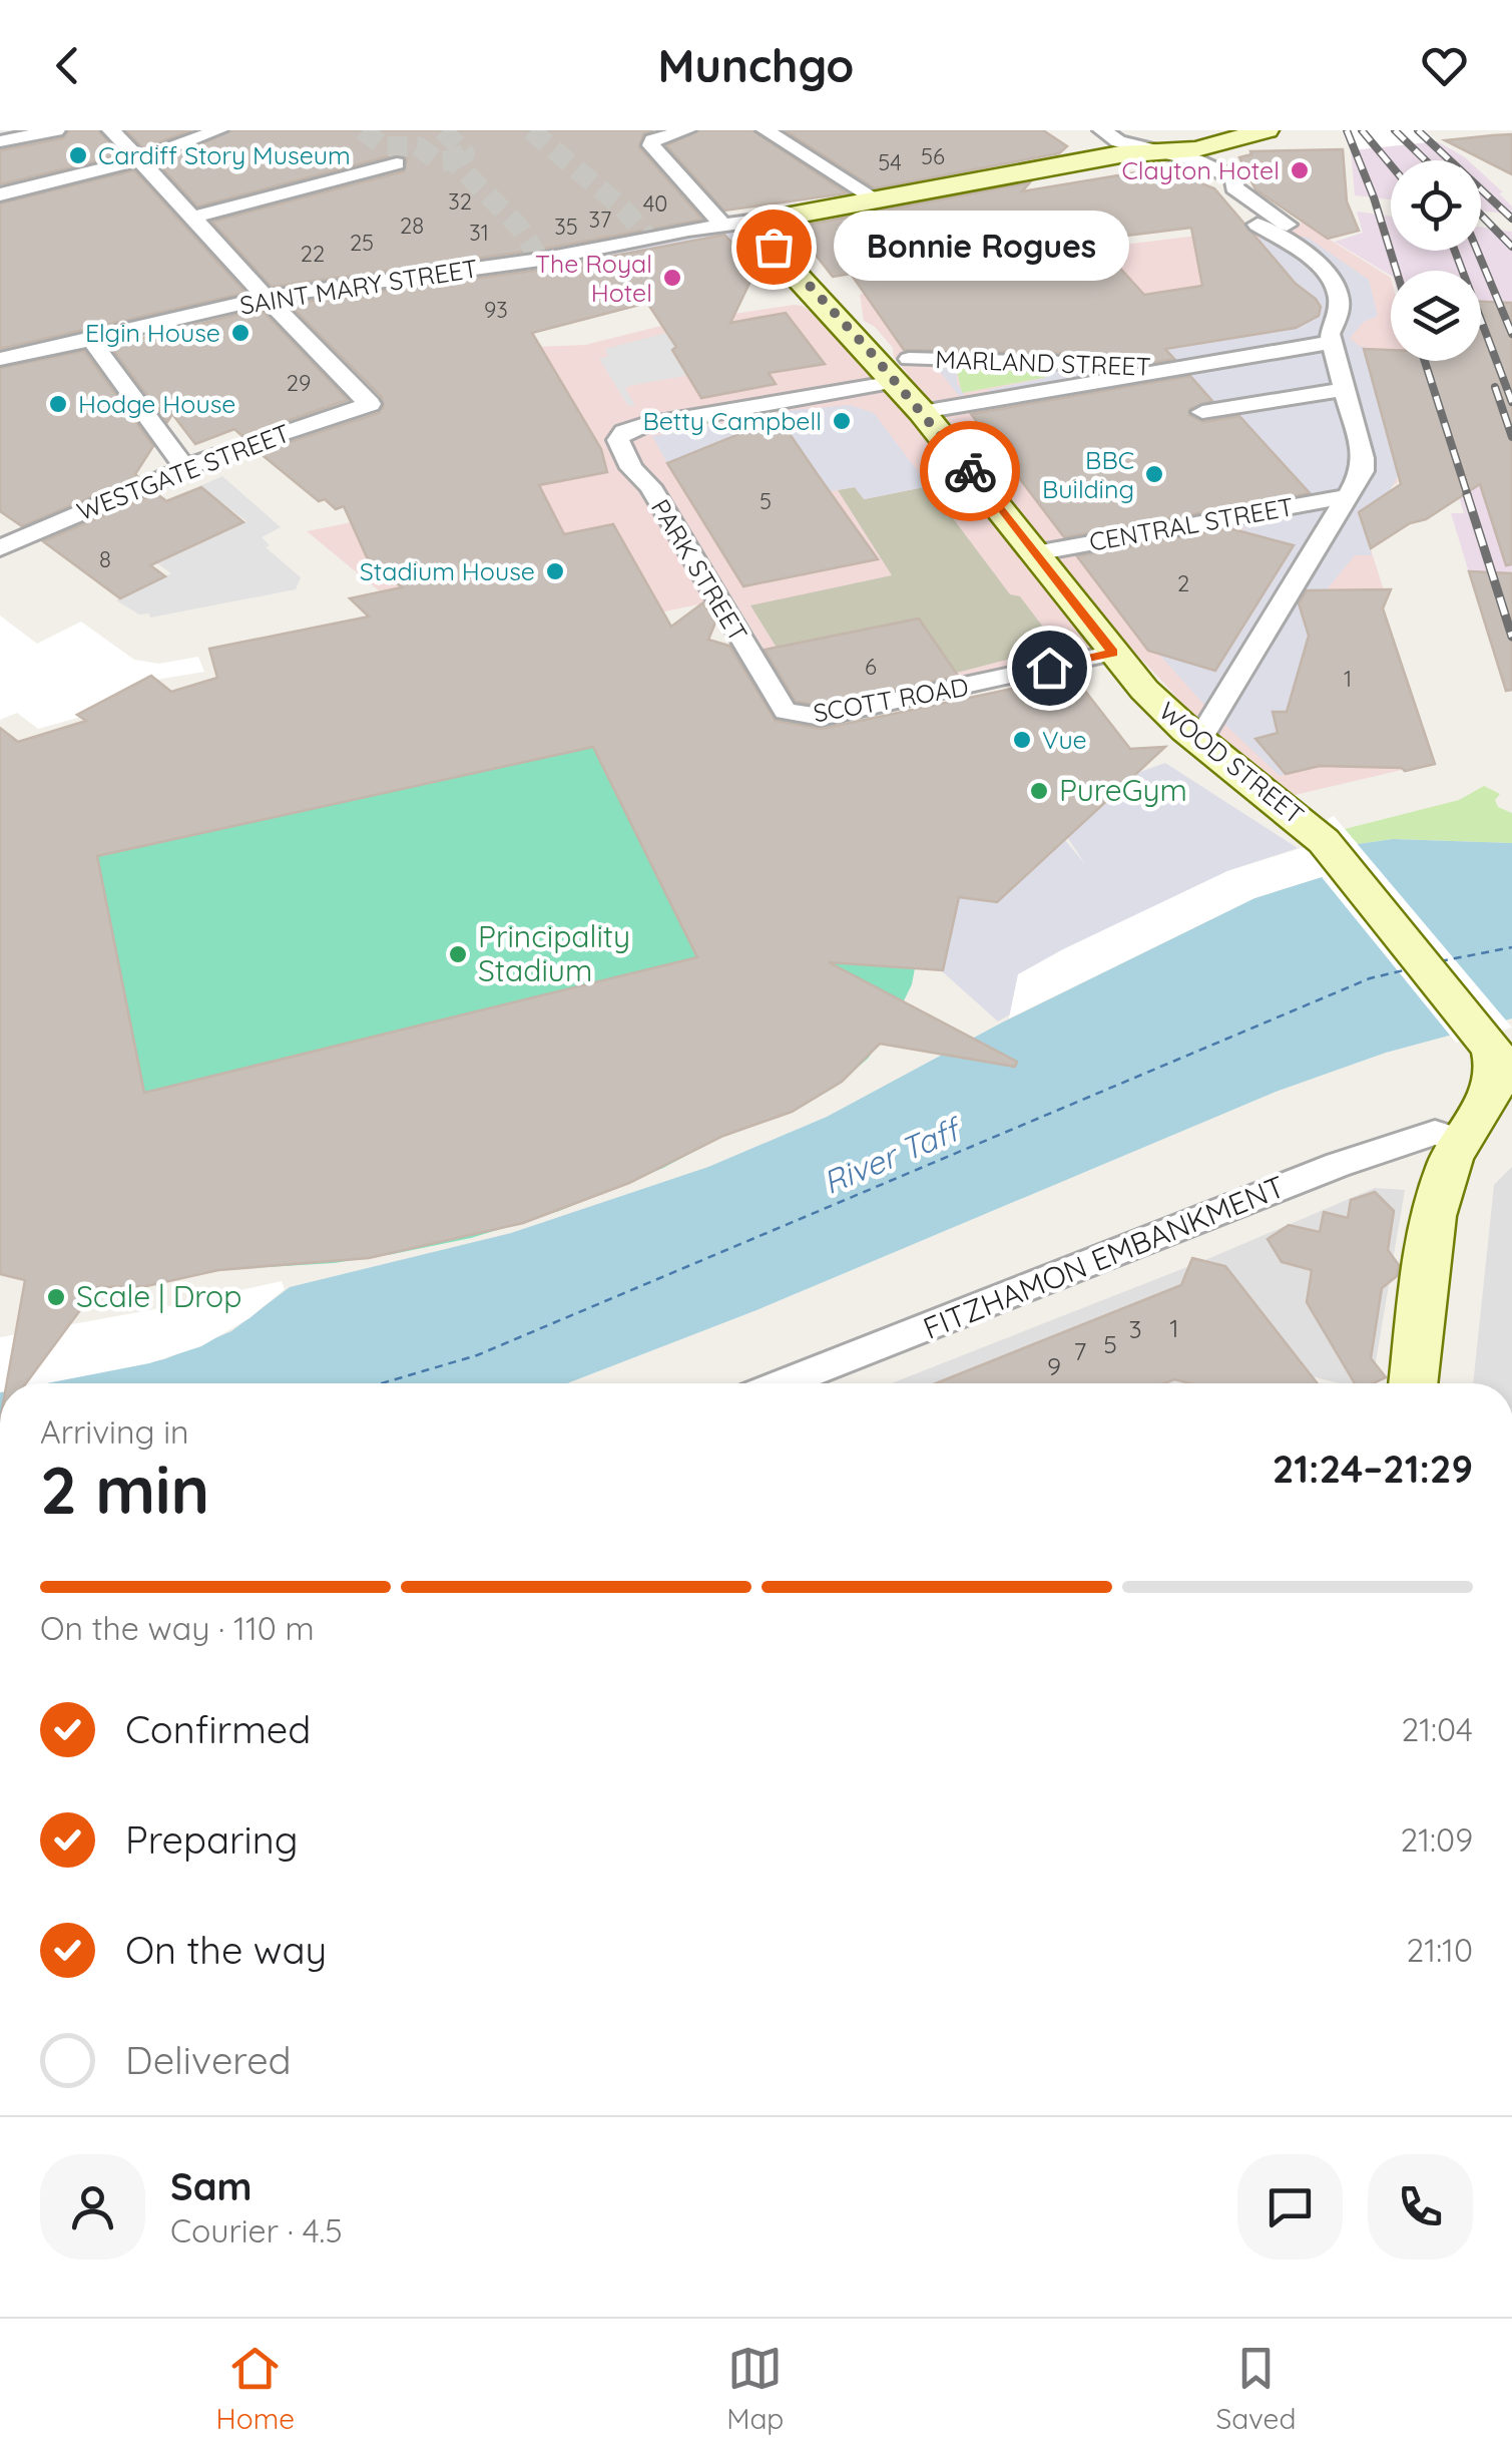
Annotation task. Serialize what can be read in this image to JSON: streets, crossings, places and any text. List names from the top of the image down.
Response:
{
  "streets": {
    "street": [
      "SAINT MARY STREET",
      "MARLAND STREET",
      "WESTGATE STREET",
      "CENTRAL STREET",
      "PARK STREET",
      "SCOTT ROAD",
      "WOOD STREET",
      "FITZHAMON EMBANKMENT"
    ]
  },
  "crossings": [
    ["SAINT MARY STREET", "WESTGATE STREET"],
    ["SAINT MARY STREET", "WOOD STREET"],
    ["MARLAND STREET", "PARK STREET"],
    ["MARLAND STREET", "WOOD STREET"],
    ["CENTRAL STREET", "WOOD STREET"],
    ["PARK STREET", "SCOTT ROAD"],
    ["SCOTT ROAD", "WOOD STREET"],
    ["WOOD STREET", "FITZHAMON EMBANKMENT"]
  ],
  "water": ["River Taff"],
  "places": [
    "Cardiff Story Museum",
    "Clayton Hotel",
    "Bonnie Rogues",
    "The Royal Hotel",
    "Elgin House",
    "Hodge House",
    "Betty Campbell",
    "BBC Building",
    "Stadium House",
    "Vue",
    "PureGym",
    "Principality Stadium",
    "Scale | Drop"
  ],
  "house_numbers": [
    "56",
    "54",
    "32",
    "40",
    "37",
    "28",
    "35",
    "31",
    "25",
    "22",
    "93",
    "29",
    "5",
    "8",
    "2",
    "6",
    "1",
    "1",
    "3",
    "5",
    "7",
    "9"
  ],
  "page": {
    "header": "Munchgo",
    "bubble": "Bonnie Rogues",
    "heading": ["2 min", "Arriving in", "21:24–21:29"],
    "panel": ["Sam", "Courier · 4.5"],
    "bar": "On the way · 110 m",
    "list": [
      ["Confirmed", "21:04"],
      ["Preparing", "21:09"],
      ["On the way", "21:10"],
      "Delivered"
    ],
    "tabs": ["Home", "Map", "Saved"]
  }
}
